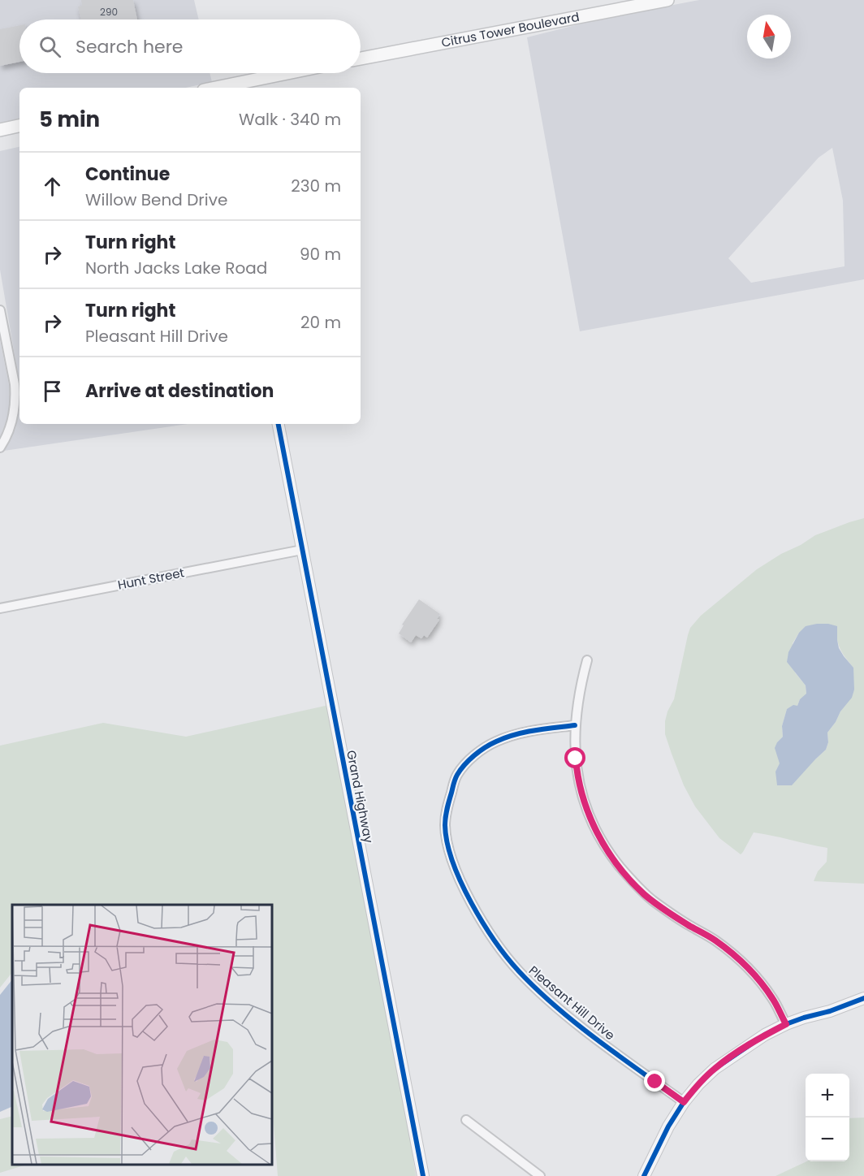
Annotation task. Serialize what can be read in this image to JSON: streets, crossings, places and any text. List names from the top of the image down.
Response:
{
  "streets": {
    "main road": ["Citrus Tower Boulevard"],
    "street": ["Hunt Street", "Grand Highway", "Pleasant Hill Drive"]
  },
  "crossings": [
    ["Hunt Street", "Grand Highway"]
  ],
  "house_numbers": ["290"],
  "north": "top",
  "page": {
    "search": "Search here",
    "heading": ["5 min", "Walk · 340 m"],
    "list": [
      ["Continue", "Willow Bend Drive", "230 m"],
      ["Turn right", "North Jacks Lake Road", "90 m"],
      ["Turn right", "Pleasant Hill Drive", "20 m"],
      "Arrive at destination"
    ],
    "map_buttons": ["+", "−"]
  }
}
